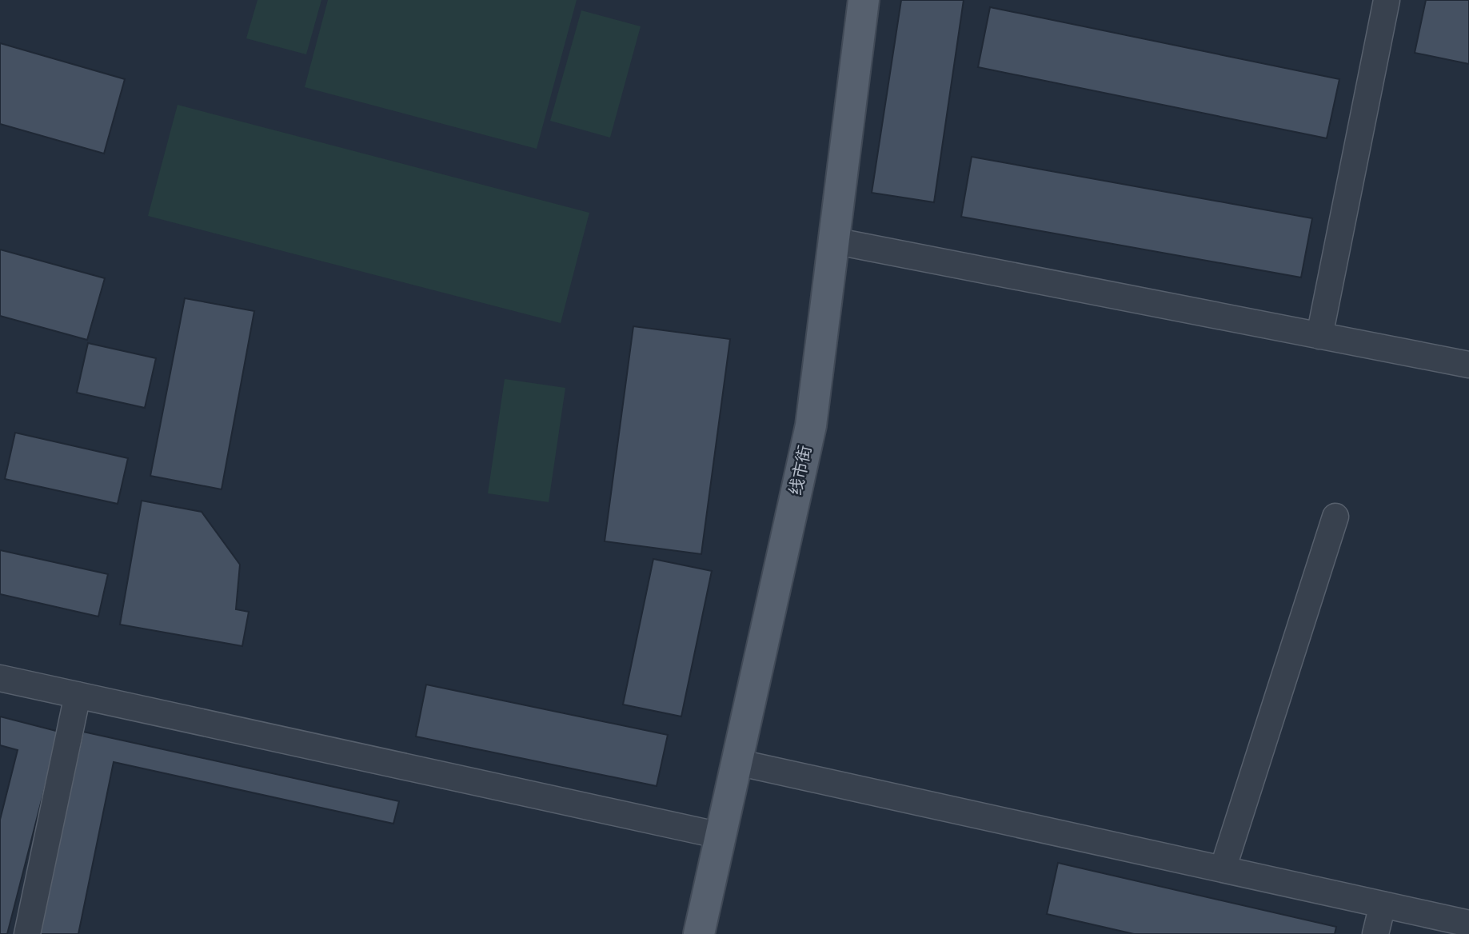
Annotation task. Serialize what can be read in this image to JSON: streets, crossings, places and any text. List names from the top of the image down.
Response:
{
  "streets": {
    "main road": ["线市街"]
  }
}
